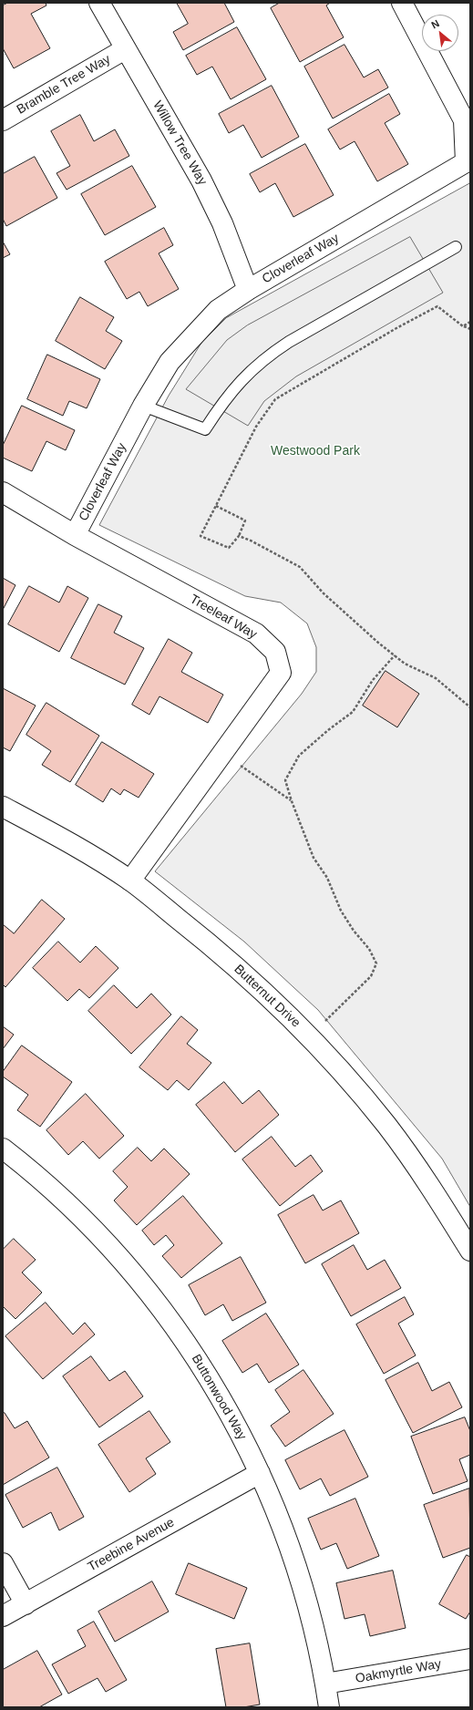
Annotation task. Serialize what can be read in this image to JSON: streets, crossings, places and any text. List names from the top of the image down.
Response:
{
  "streets": {
    "street": [
      "Bramble Tree Way",
      "Willow Tree Way",
      "Cloverleaf Way",
      "Treeleaf Way",
      "Butternut Drive",
      "Buttonwood Way",
      "Treebine Avenue",
      "Oakmyrtle Way"
    ]
  },
  "crossings": [
    ["Bramble Tree Way", "Willow Tree Way"],
    ["Willow Tree Way", "Cloverleaf Way"],
    ["Cloverleaf Way", "Treeleaf Way"],
    ["Treeleaf Way", "Butternut Drive"],
    ["Buttonwood Way", "Treebine Avenue"],
    ["Buttonwood Way", "Oakmyrtle Way"]
  ],
  "parks": ["Westwood Park"],
  "north": "top left"
}
